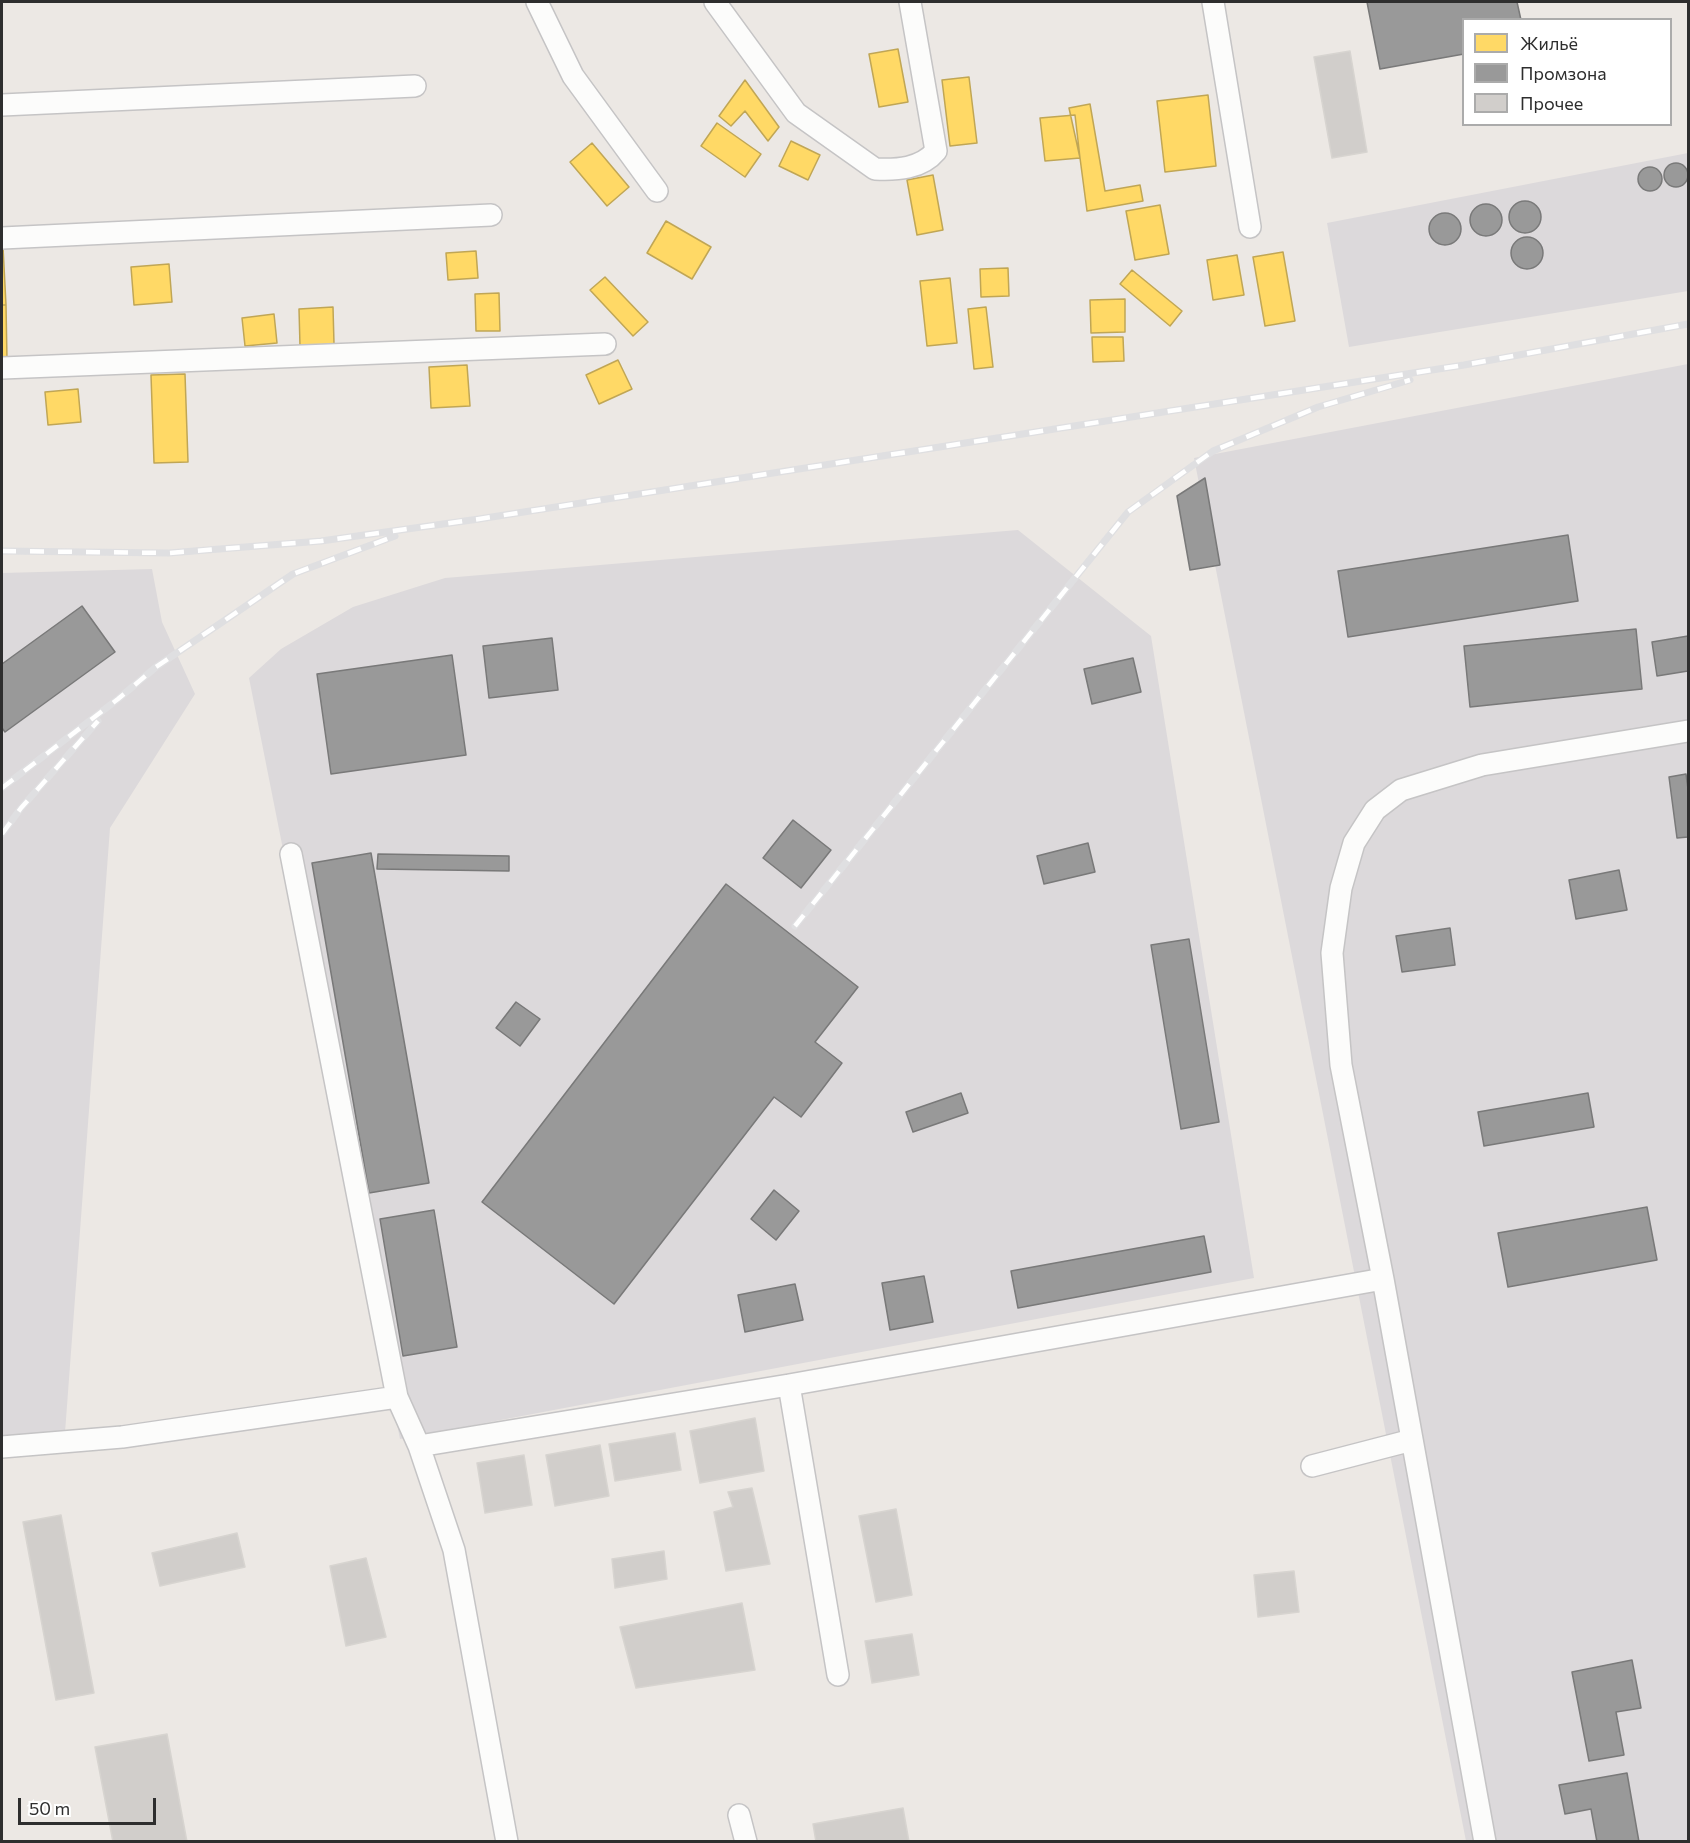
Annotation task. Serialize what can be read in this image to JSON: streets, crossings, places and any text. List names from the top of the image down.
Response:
{
  "legend": ["Жильё", "Промзона", "Прочее"],
  "scale_bar": "50 m"
}
